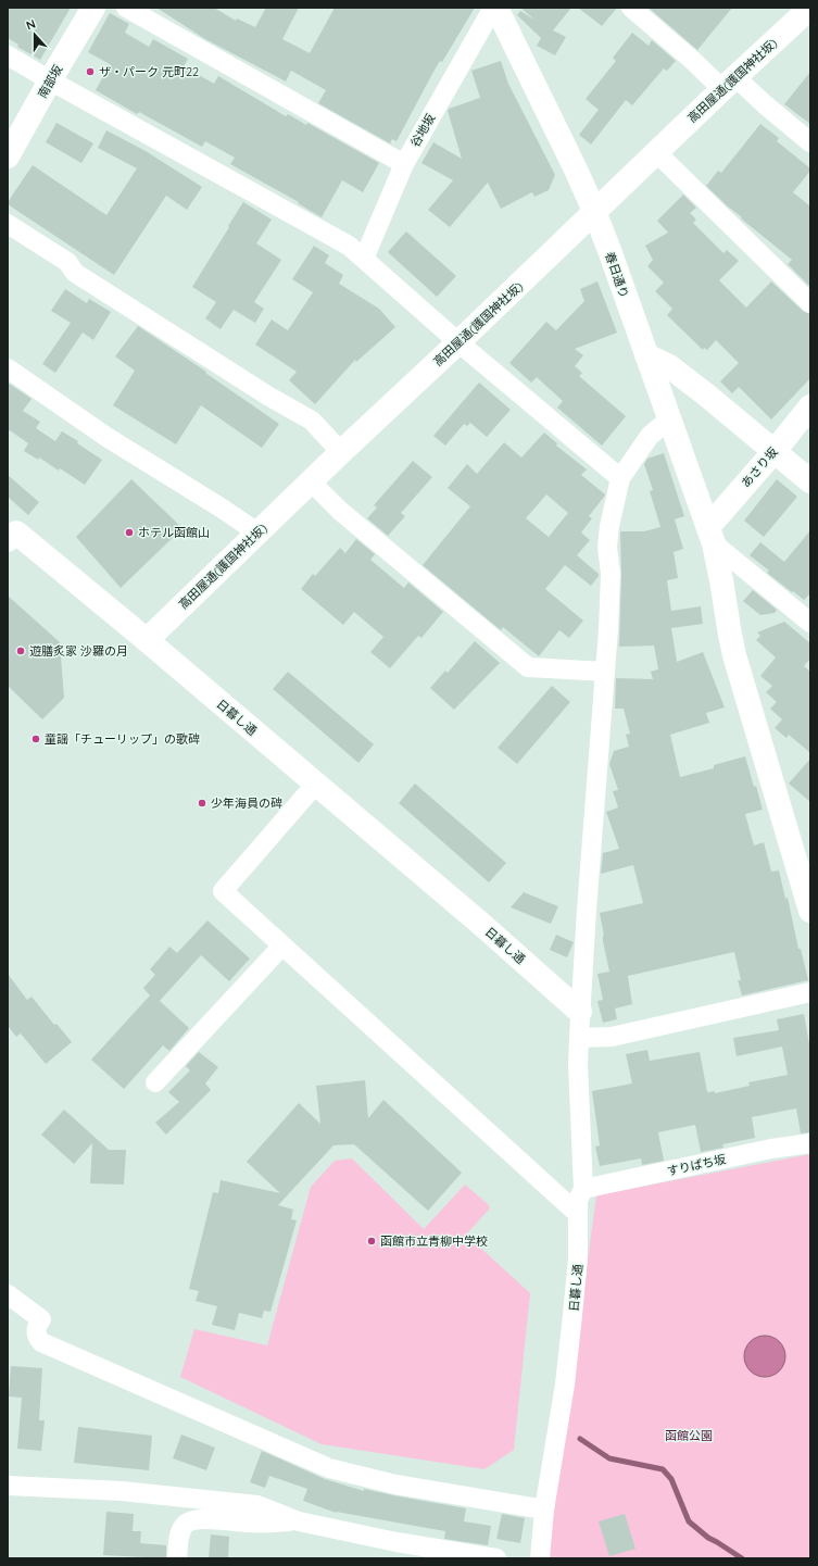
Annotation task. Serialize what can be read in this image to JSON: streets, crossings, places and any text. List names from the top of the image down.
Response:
{
  "streets": {
    "street": [
      "高田屋通(護国神社坂)",
      "南部坂",
      "谷地坂",
      "春日通り",
      "あさり坂",
      "日暮し通",
      "すりばち坂"
    ]
  },
  "crossings": [
    ["高田屋通(護国神社坂)", "春日通り"],
    ["高田屋通(護国神社坂)", "日暮し通"],
    ["春日通り", "あさり坂"],
    ["日暮し通", "すりばち坂"]
  ],
  "parks": ["函館公園"],
  "places": [
    "ザ・パーク 元町22",
    "ホテル函館山",
    "遊膳炙家 沙羅の月",
    "童謡「チューリップ」の歌碑",
    "少年海員の碑",
    "函館市立青柳中学校"
  ],
  "north": "top"
}
